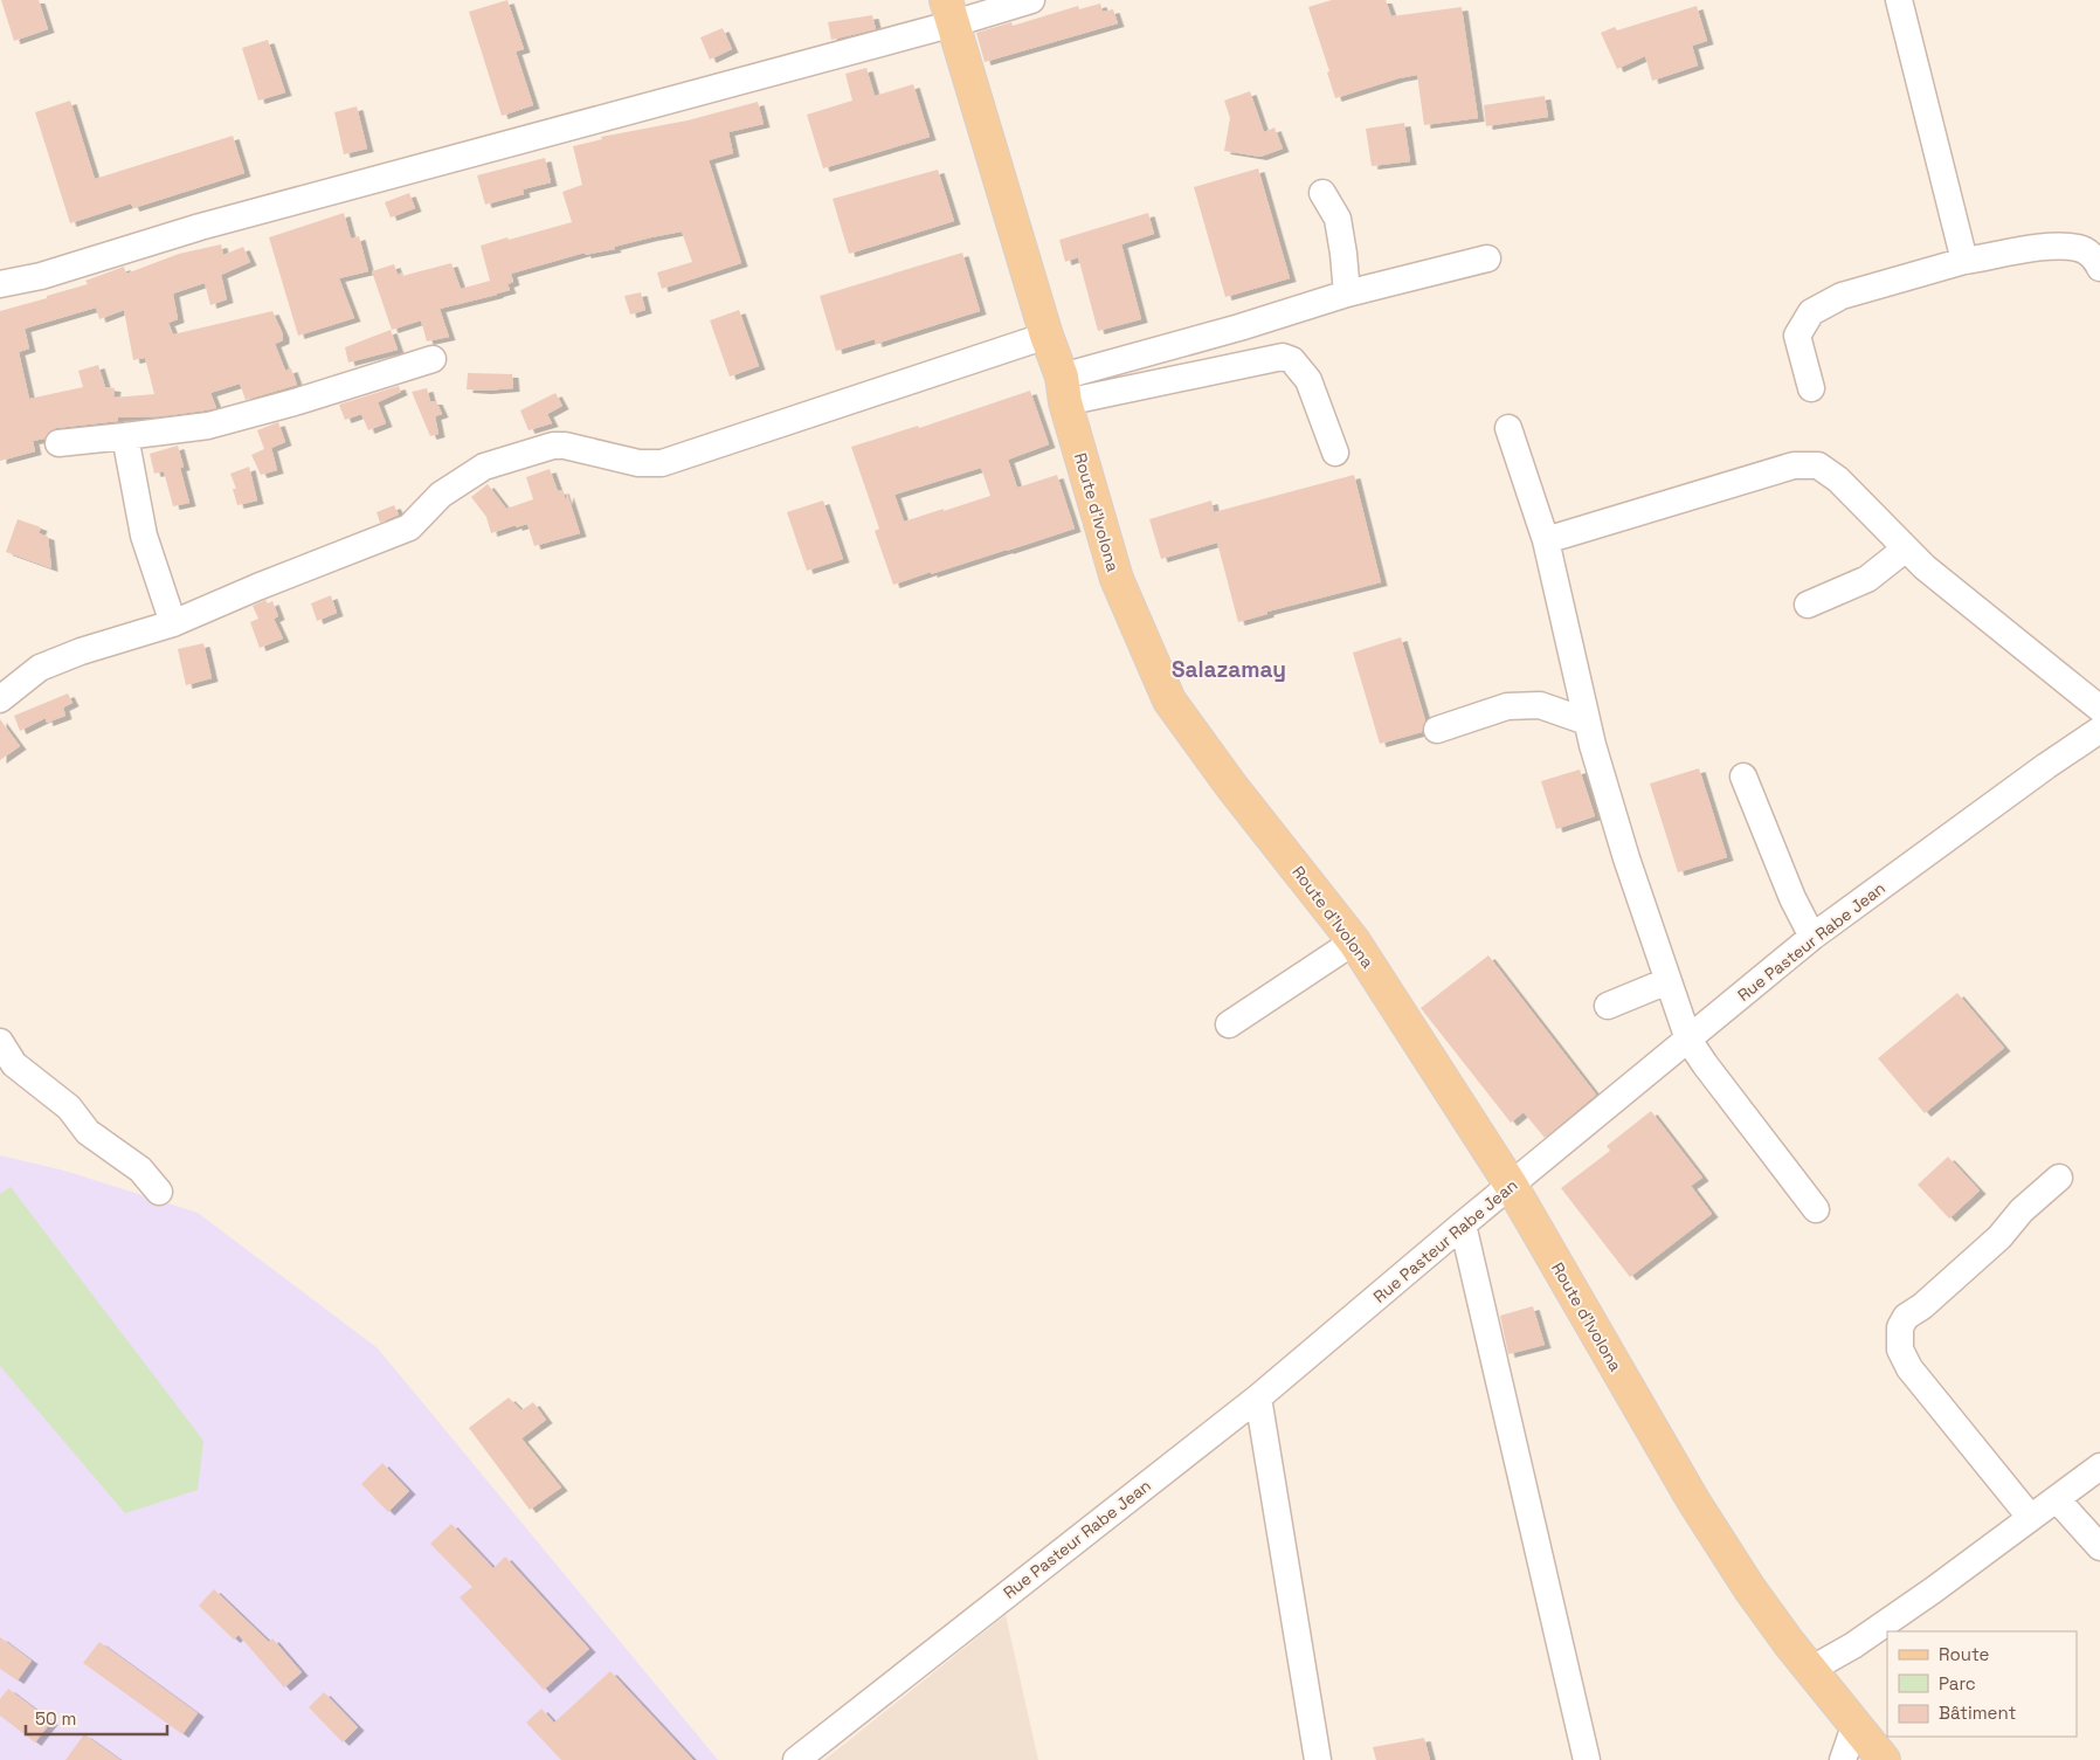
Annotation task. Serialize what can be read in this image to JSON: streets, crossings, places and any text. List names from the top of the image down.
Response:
{
  "streets": {
    "main road": ["Route d'Ivolona"],
    "street": ["Rue Pasteur Rabe Jean"]
  },
  "crossings": [
    ["Route d'Ivolona", "Rue Pasteur Rabe Jean"]
  ],
  "districts": ["Salazamay"],
  "legend": ["Route", "Parc", "Bâtiment"],
  "scale_bar": "50 m"
}
